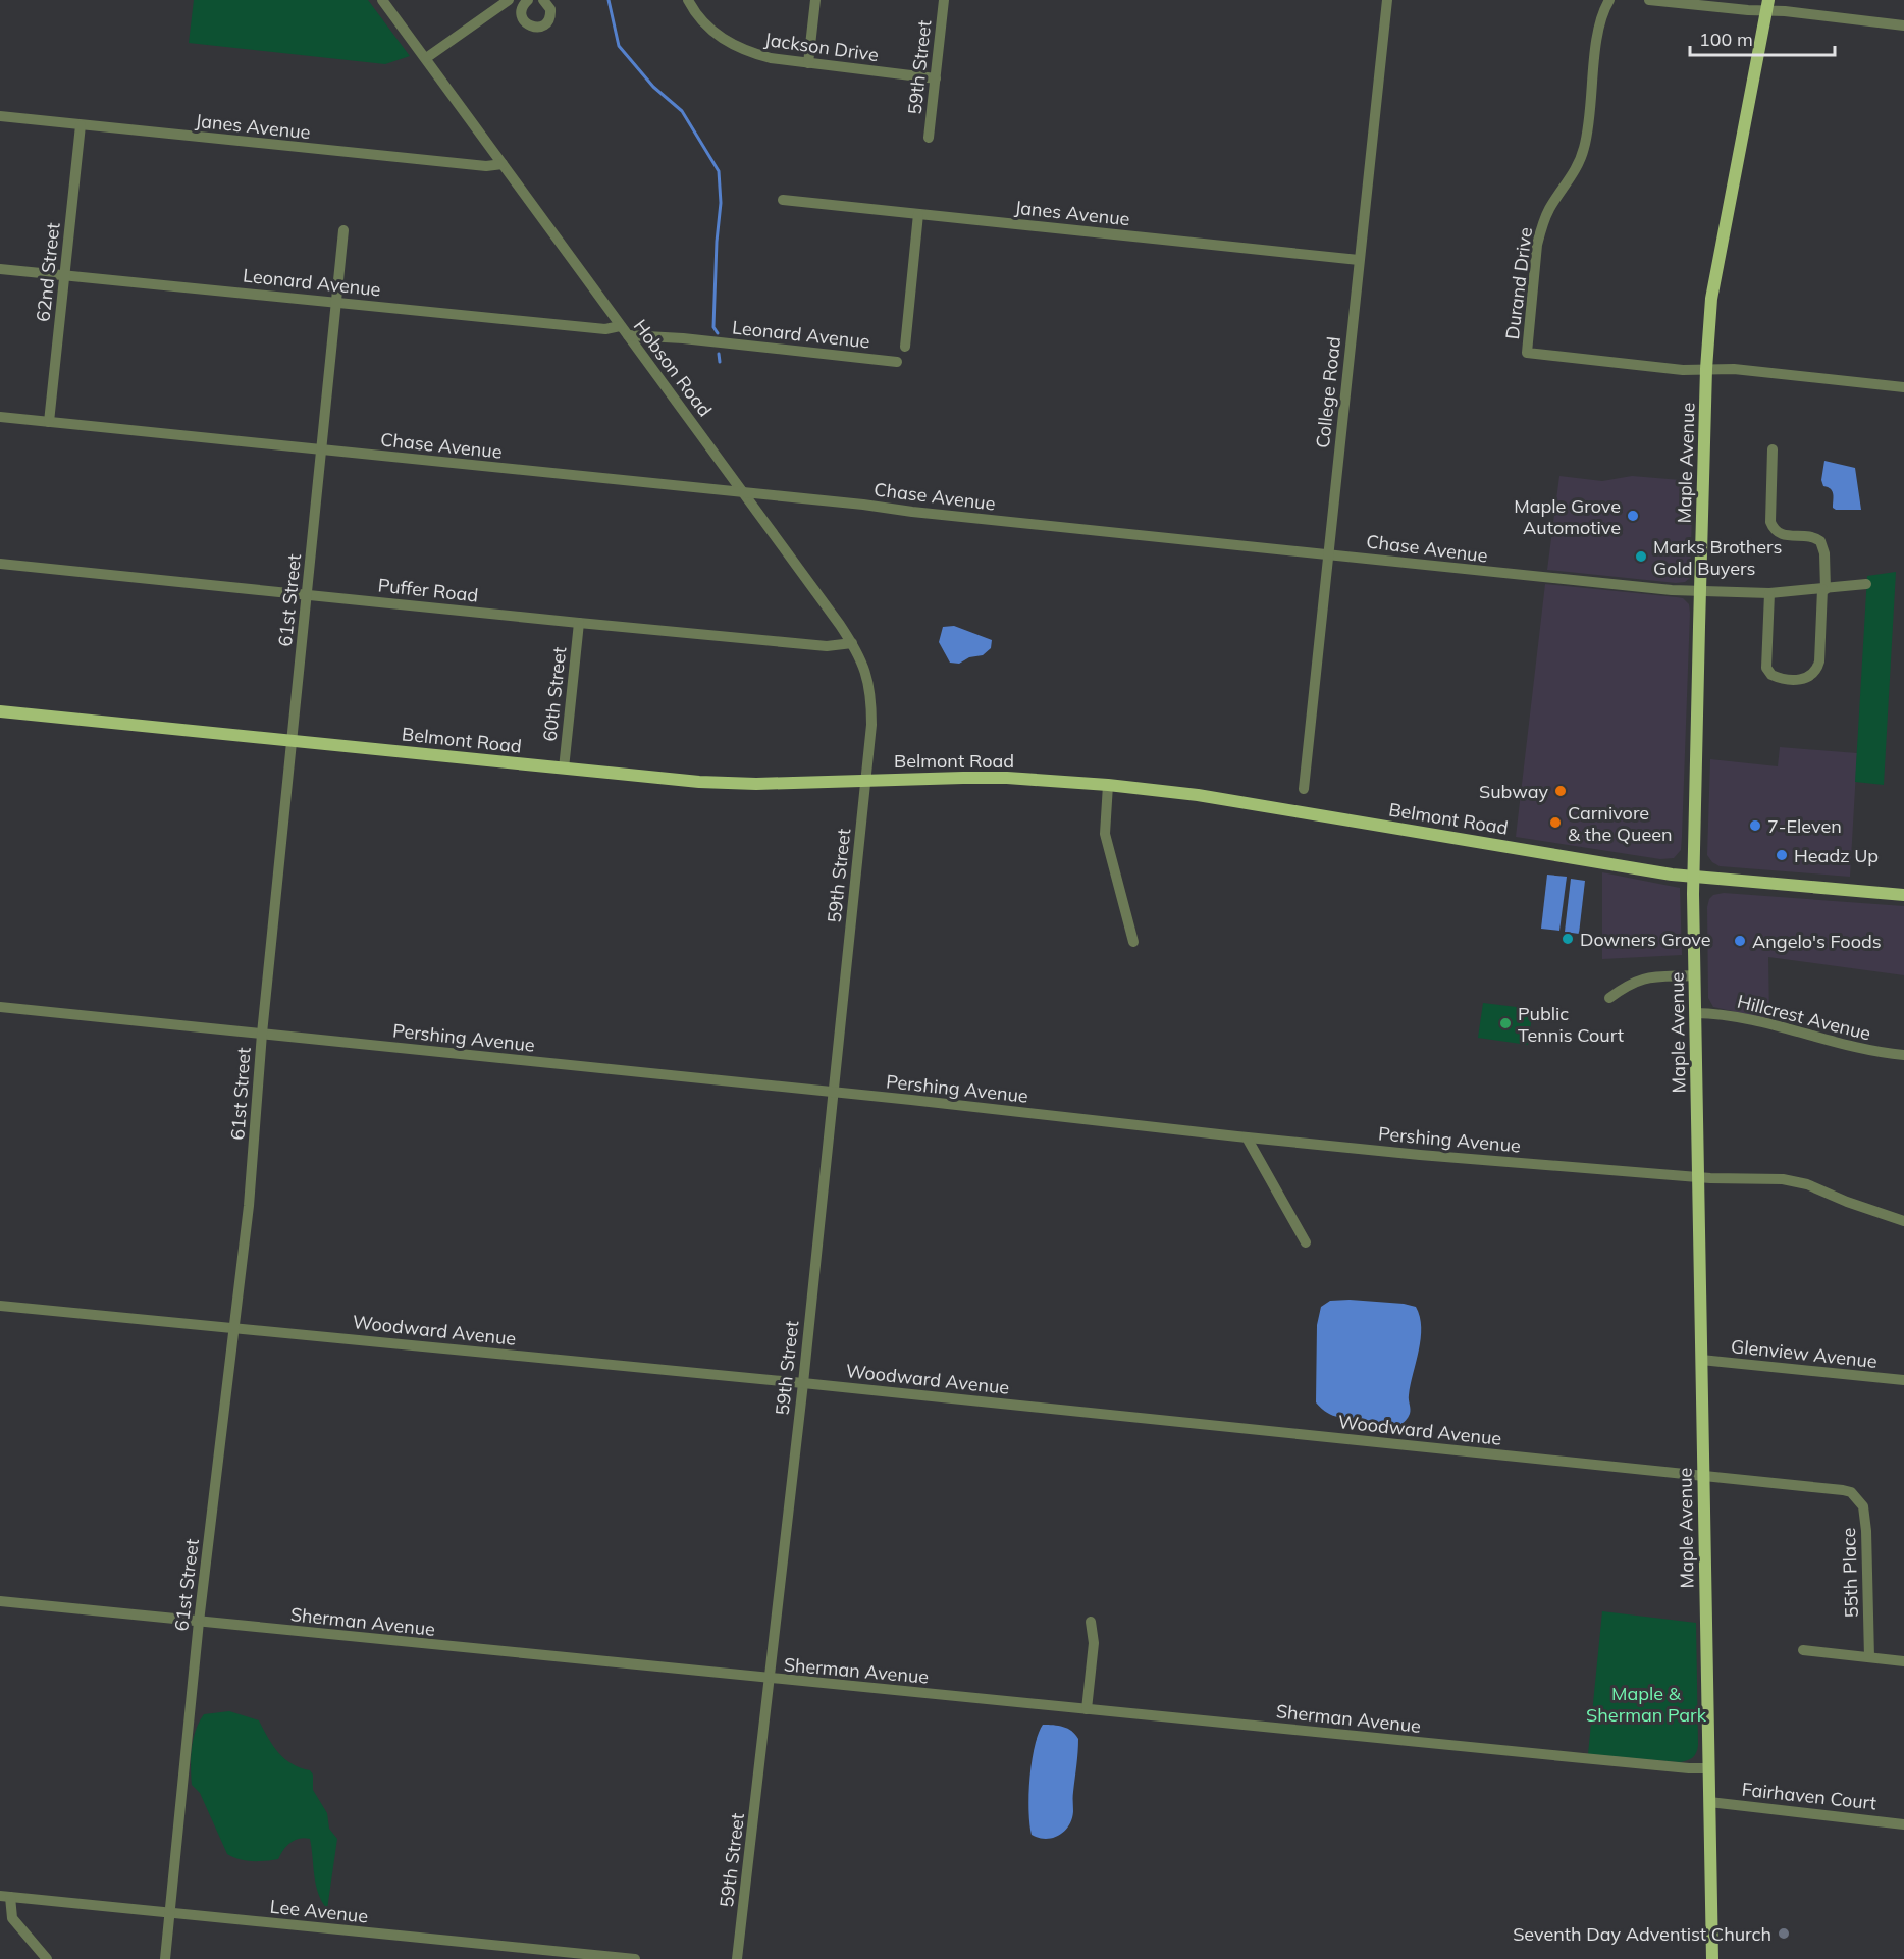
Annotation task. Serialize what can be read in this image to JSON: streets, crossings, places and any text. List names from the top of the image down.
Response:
{
  "streets": {
    "main road": ["Maple Avenue", "Belmont Road"],
    "street": [
      "Jackson Drive",
      "59th Street",
      "Janes Avenue",
      "62nd Street",
      "Leonard Avenue",
      "Durand Drive",
      "Hobson Road",
      "College Road",
      "Chase Avenue",
      "Puffer Road",
      "61st Street",
      "60th Street",
      "Hillcrest Avenue",
      "Pershing Avenue",
      "Woodward Avenue",
      "Glenview Avenue",
      "55th Place",
      "Sherman Avenue",
      "Fairhaven Court",
      "Lee Avenue"
    ]
  },
  "crossings": [
    ["Jackson Drive", "59th Street"],
    ["59th Street", "Hobson Road"],
    ["59th Street", "Belmont Road"],
    ["59th Street", "Pershing Avenue"],
    ["59th Street", "Woodward Avenue"],
    ["59th Street", "Sherman Avenue"],
    ["Janes Avenue", "62nd Street"],
    ["Janes Avenue", "Hobson Road"],
    ["Janes Avenue", "College Road"],
    ["62nd Street", "Leonard Avenue"],
    ["62nd Street", "Chase Avenue"],
    ["Leonard Avenue", "Hobson Road"],
    ["Leonard Avenue", "61st Street"],
    ["Durand Drive", "Maple Avenue"],
    ["Hobson Road", "Chase Avenue"],
    ["Hobson Road", "Puffer Road"],
    ["Hobson Road", "Belmont Road"],
    ["College Road", "Chase Avenue"],
    ["Chase Avenue", "Maple Avenue"],
    ["Chase Avenue", "61st Street"],
    ["Maple Avenue", "Belmont Road"],
    ["Maple Avenue", "Hillcrest Avenue"],
    ["Maple Avenue", "Pershing Avenue"],
    ["Maple Avenue", "Woodward Avenue"],
    ["Maple Avenue", "Glenview Avenue"],
    ["Maple Avenue", "Sherman Avenue"],
    ["Maple Avenue", "Fairhaven Court"],
    ["Puffer Road", "61st Street"],
    ["Puffer Road", "60th Street"],
    ["61st Street", "Belmont Road"],
    ["61st Street", "Pershing Avenue"],
    ["61st Street", "Woodward Avenue"],
    ["61st Street", "Sherman Avenue"],
    ["61st Street", "Lee Avenue"],
    ["60th Street", "Belmont Road"],
    ["Woodward Avenue", "55th Place"]
  ],
  "parks": ["Maple & Sherman Park"],
  "places": [
    "Maple Grove Automotive",
    "Marks Brothers Gold Buyers",
    "Subway",
    "Carnivore & the Queen",
    "7-Eleven",
    "Headz Up",
    "Downers Grove",
    "Angelo's Foods",
    "Public Tennis Court",
    "Seventh Day Adventist Church"
  ],
  "scale_bar": "100 m"
}
